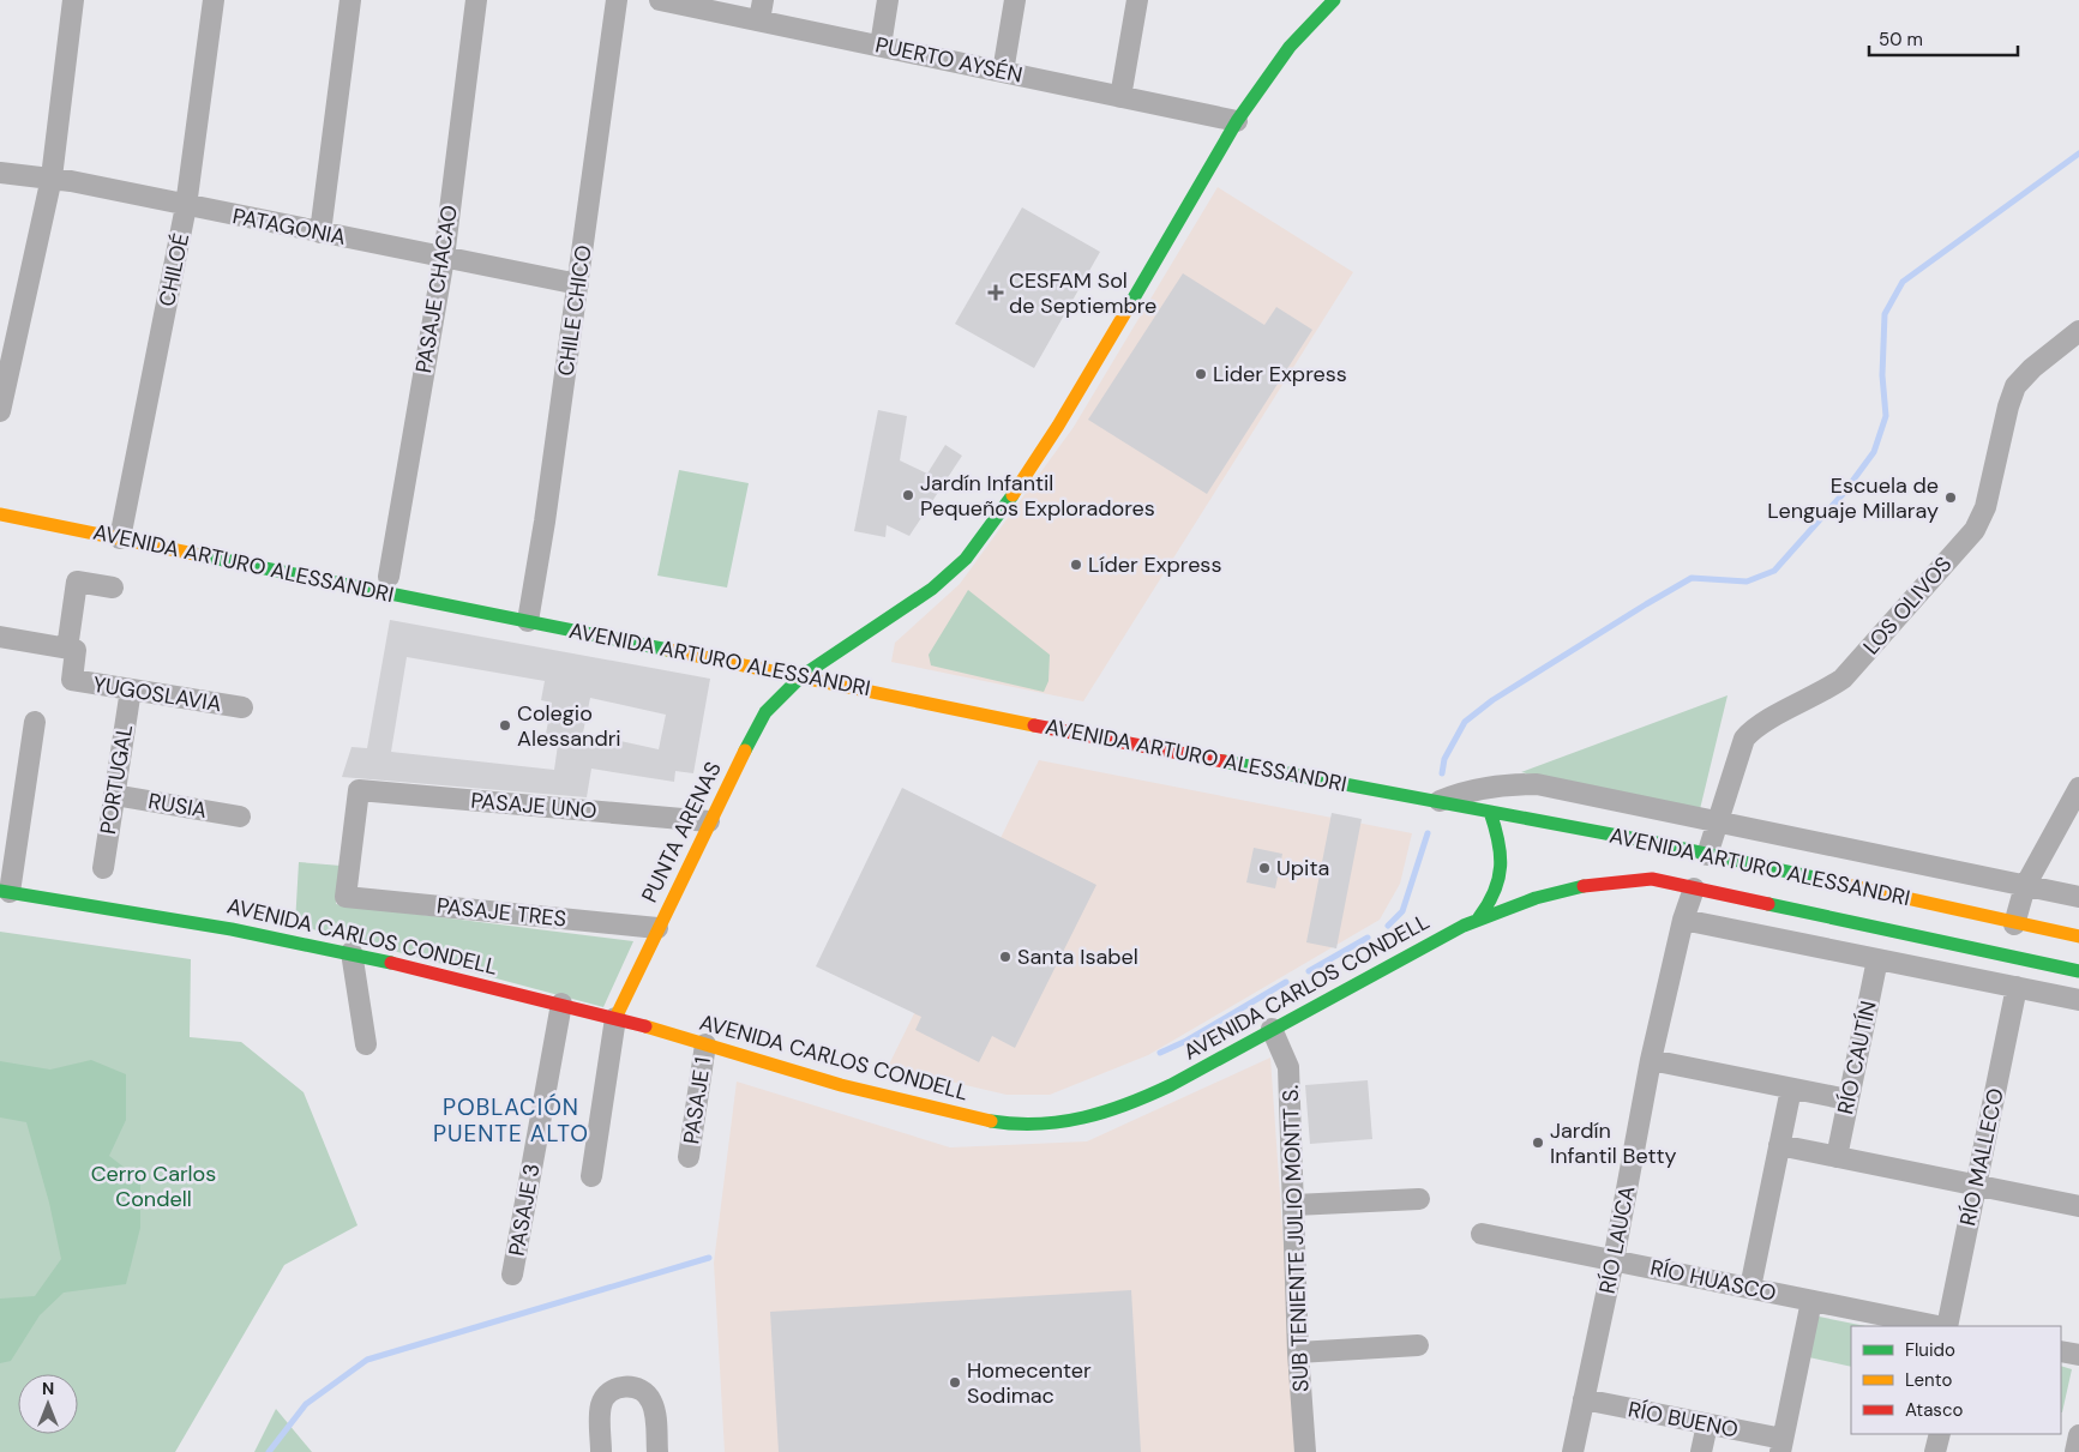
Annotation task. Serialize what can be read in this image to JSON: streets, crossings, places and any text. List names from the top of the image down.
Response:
{
  "streets": {
    "main road": ["AVENIDA ARTURO ALESSANDRI", "PUNTA ARENAS", "AVENIDA CARLOS CONDELL"],
    "street": [
      "PUERTO AYSÉN",
      "PATAGONIA",
      "CHILOÉ",
      "PASAJE CHACAO",
      "CHILE CHICO",
      "LOS OLIVOS",
      "YUGOSLAVIA",
      "PORTUGAL",
      "RUSIA",
      "PASAJE UNO",
      "PASAJE TRES",
      "RÍO CAUTÍN",
      "PASAJE 1",
      "RÍO MALLECO",
      "PASAJE 3",
      "SUB TENIENTE JULIO MONTT S.",
      "RÍO LAUCA",
      "RÍO HUASCO",
      "RÍO BUENO"
    ]
  },
  "crossings": [
    ["PUERTO AYSÉN", "PUNTA ARENAS"],
    ["PATAGONIA", "CHILOÉ"],
    ["PATAGONIA", "PASAJE CHACAO"],
    ["PATAGONIA", "CHILE CHICO"],
    ["CHILOÉ", "AVENIDA ARTURO ALESSANDRI"],
    ["CHILE CHICO", "AVENIDA ARTURO ALESSANDRI"],
    ["AVENIDA ARTURO ALESSANDRI", "LOS OLIVOS"],
    ["AVENIDA ARTURO ALESSANDRI", "PUNTA ARENAS"],
    ["AVENIDA ARTURO ALESSANDRI", "AVENIDA CARLOS CONDELL"],
    ["AVENIDA ARTURO ALESSANDRI", "RÍO LAUCA"],
    ["YUGOSLAVIA", "PORTUGAL"],
    ["PORTUGAL", "RUSIA"],
    ["PASAJE UNO", "PUNTA ARENAS"],
    ["PASAJE UNO", "PASAJE TRES"],
    ["PUNTA ARENAS", "PASAJE TRES"],
    ["PUNTA ARENAS", "AVENIDA CARLOS CONDELL"],
    ["AVENIDA CARLOS CONDELL", "PASAJE 1"],
    ["AVENIDA CARLOS CONDELL", "PASAJE 3"],
    ["AVENIDA CARLOS CONDELL", "SUB TENIENTE JULIO MONTT S."],
    ["RÍO LAUCA", "RÍO HUASCO"],
    ["RÍO LAUCA", "RÍO BUENO"]
  ],
  "districts": ["POBLACIÓN PUENTE ALTO"],
  "parks": ["Cerro Carlos Condell"],
  "places": {
    "health": ["CESFAM Sol de Septiembre"],
    "other": [
      "Lider Express",
      "Jardín Infantil Pequeños Exploradores",
      "Escuela de Lenguaje Millaray",
      "Líder Express",
      "Colegio Alessandri",
      "Upita",
      "Santa Isabel",
      "Jardín Infantil Betty",
      "Homecenter Sodimac"
    ]
  },
  "legend": ["Fluido", "Lento", "Atasco"],
  "scale_bar": "50 m",
  "north": "top"
}
